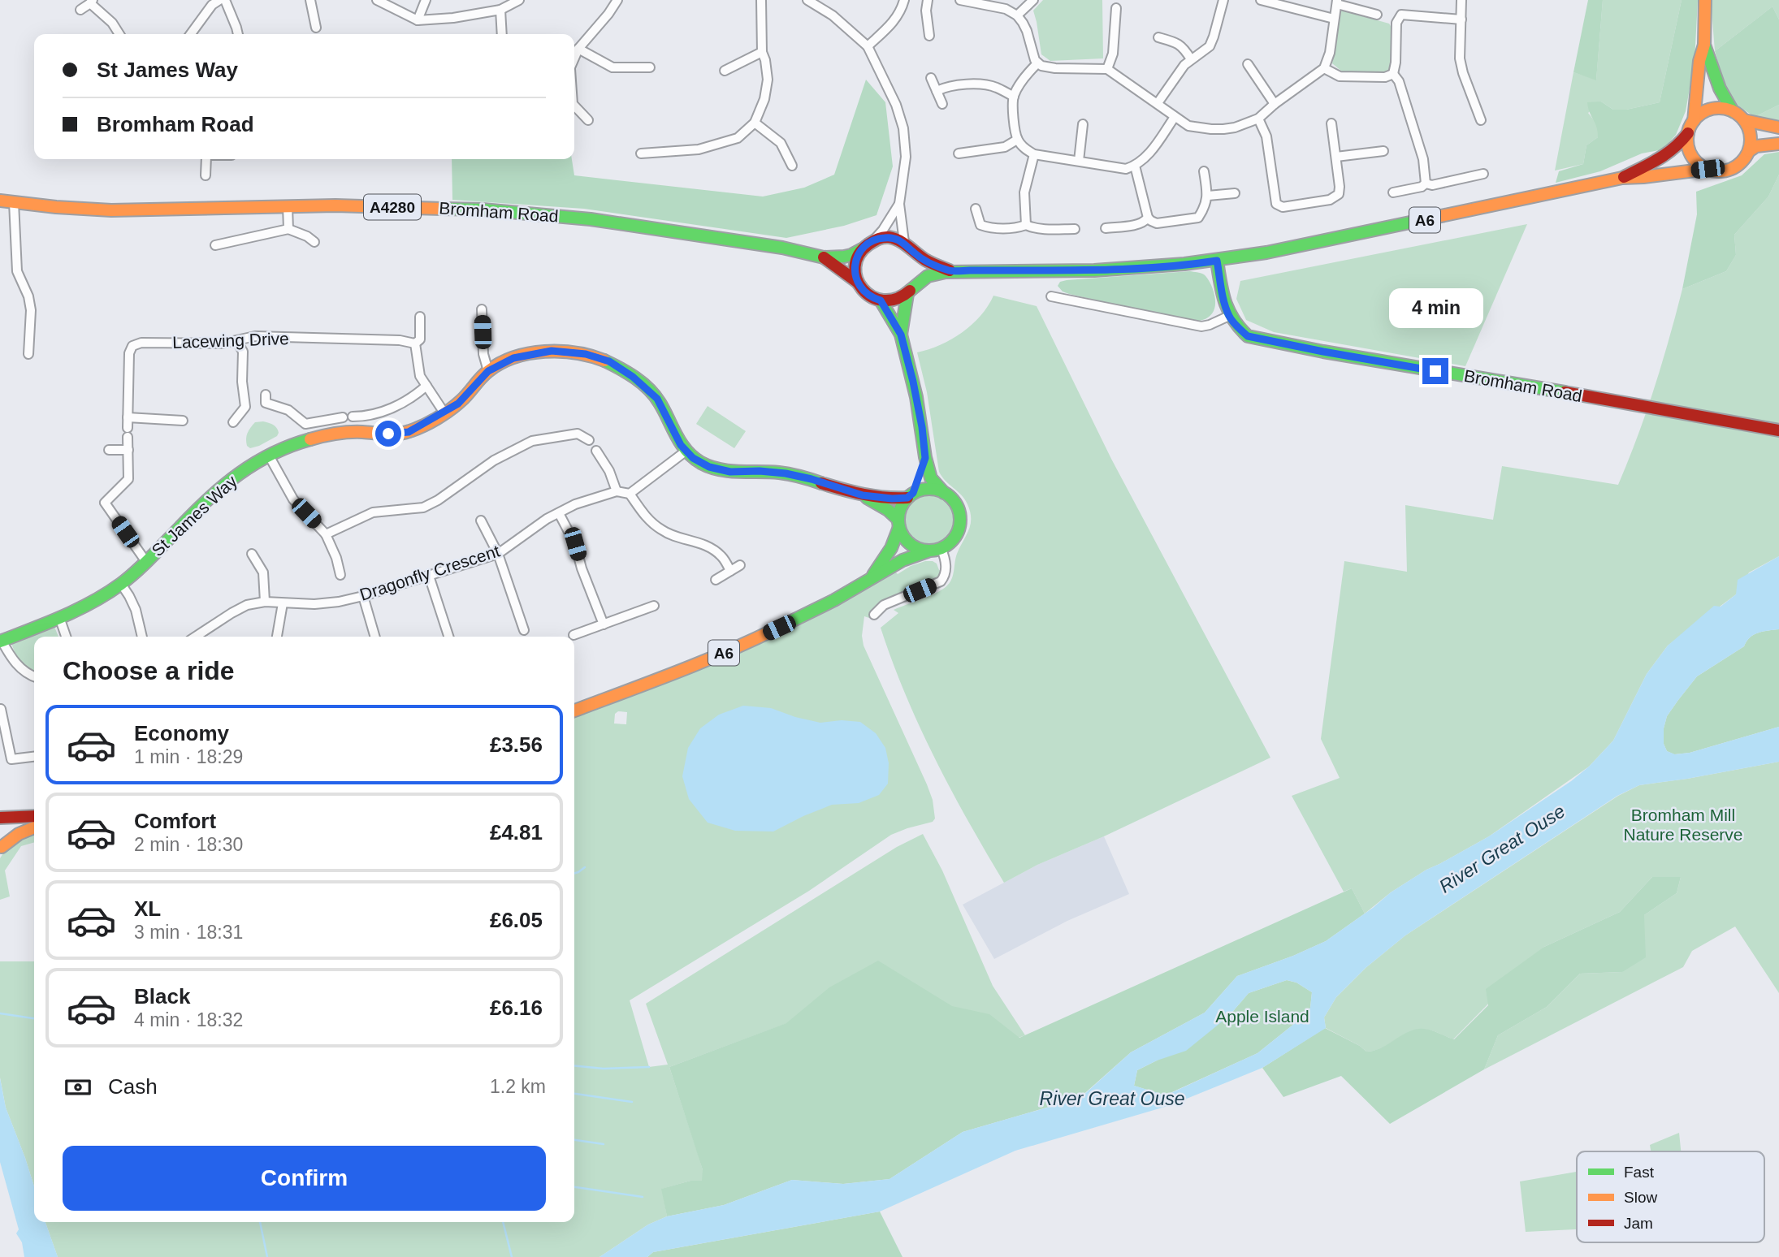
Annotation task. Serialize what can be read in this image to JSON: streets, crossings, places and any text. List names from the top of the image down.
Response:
{
  "streets": {
    "main road": [
      "A4280",
      "Bromham Road",
      "A6",
      "St James Way"
    ],
    "street": ["Lacewing Drive", "Dragonfly Crescent"]
  },
  "crossings": [
    ["Bromham Road", "A6"]
  ],
  "water": ["River Great Ouse"],
  "parks": ["Bromham Mill Nature Reserve", "Apple Island"],
  "legend": ["Fast", "Slow", "Jam"],
  "page": {
    "banner": ["St James Way", "Bromham Road"],
    "bubble": "4 min",
    "heading": "Choose a ride",
    "list": [
      {
        "name": "Economy",
        "note": "1 min · 18:29",
        "value": "£3.56"
      },
      {
        "name": "Comfort",
        "note": "2 min · 18:30",
        "value": "£4.81"
      },
      {
        "name": "XL",
        "note": "3 min · 18:31",
        "value": "£6.05"
      },
      {
        "name": "Black",
        "note": "4 min · 18:32",
        "value": "£6.16"
      }
    ],
    "pay": ["Cash", "1.2 km"],
    "buttons": "Confirm"
  }
}
